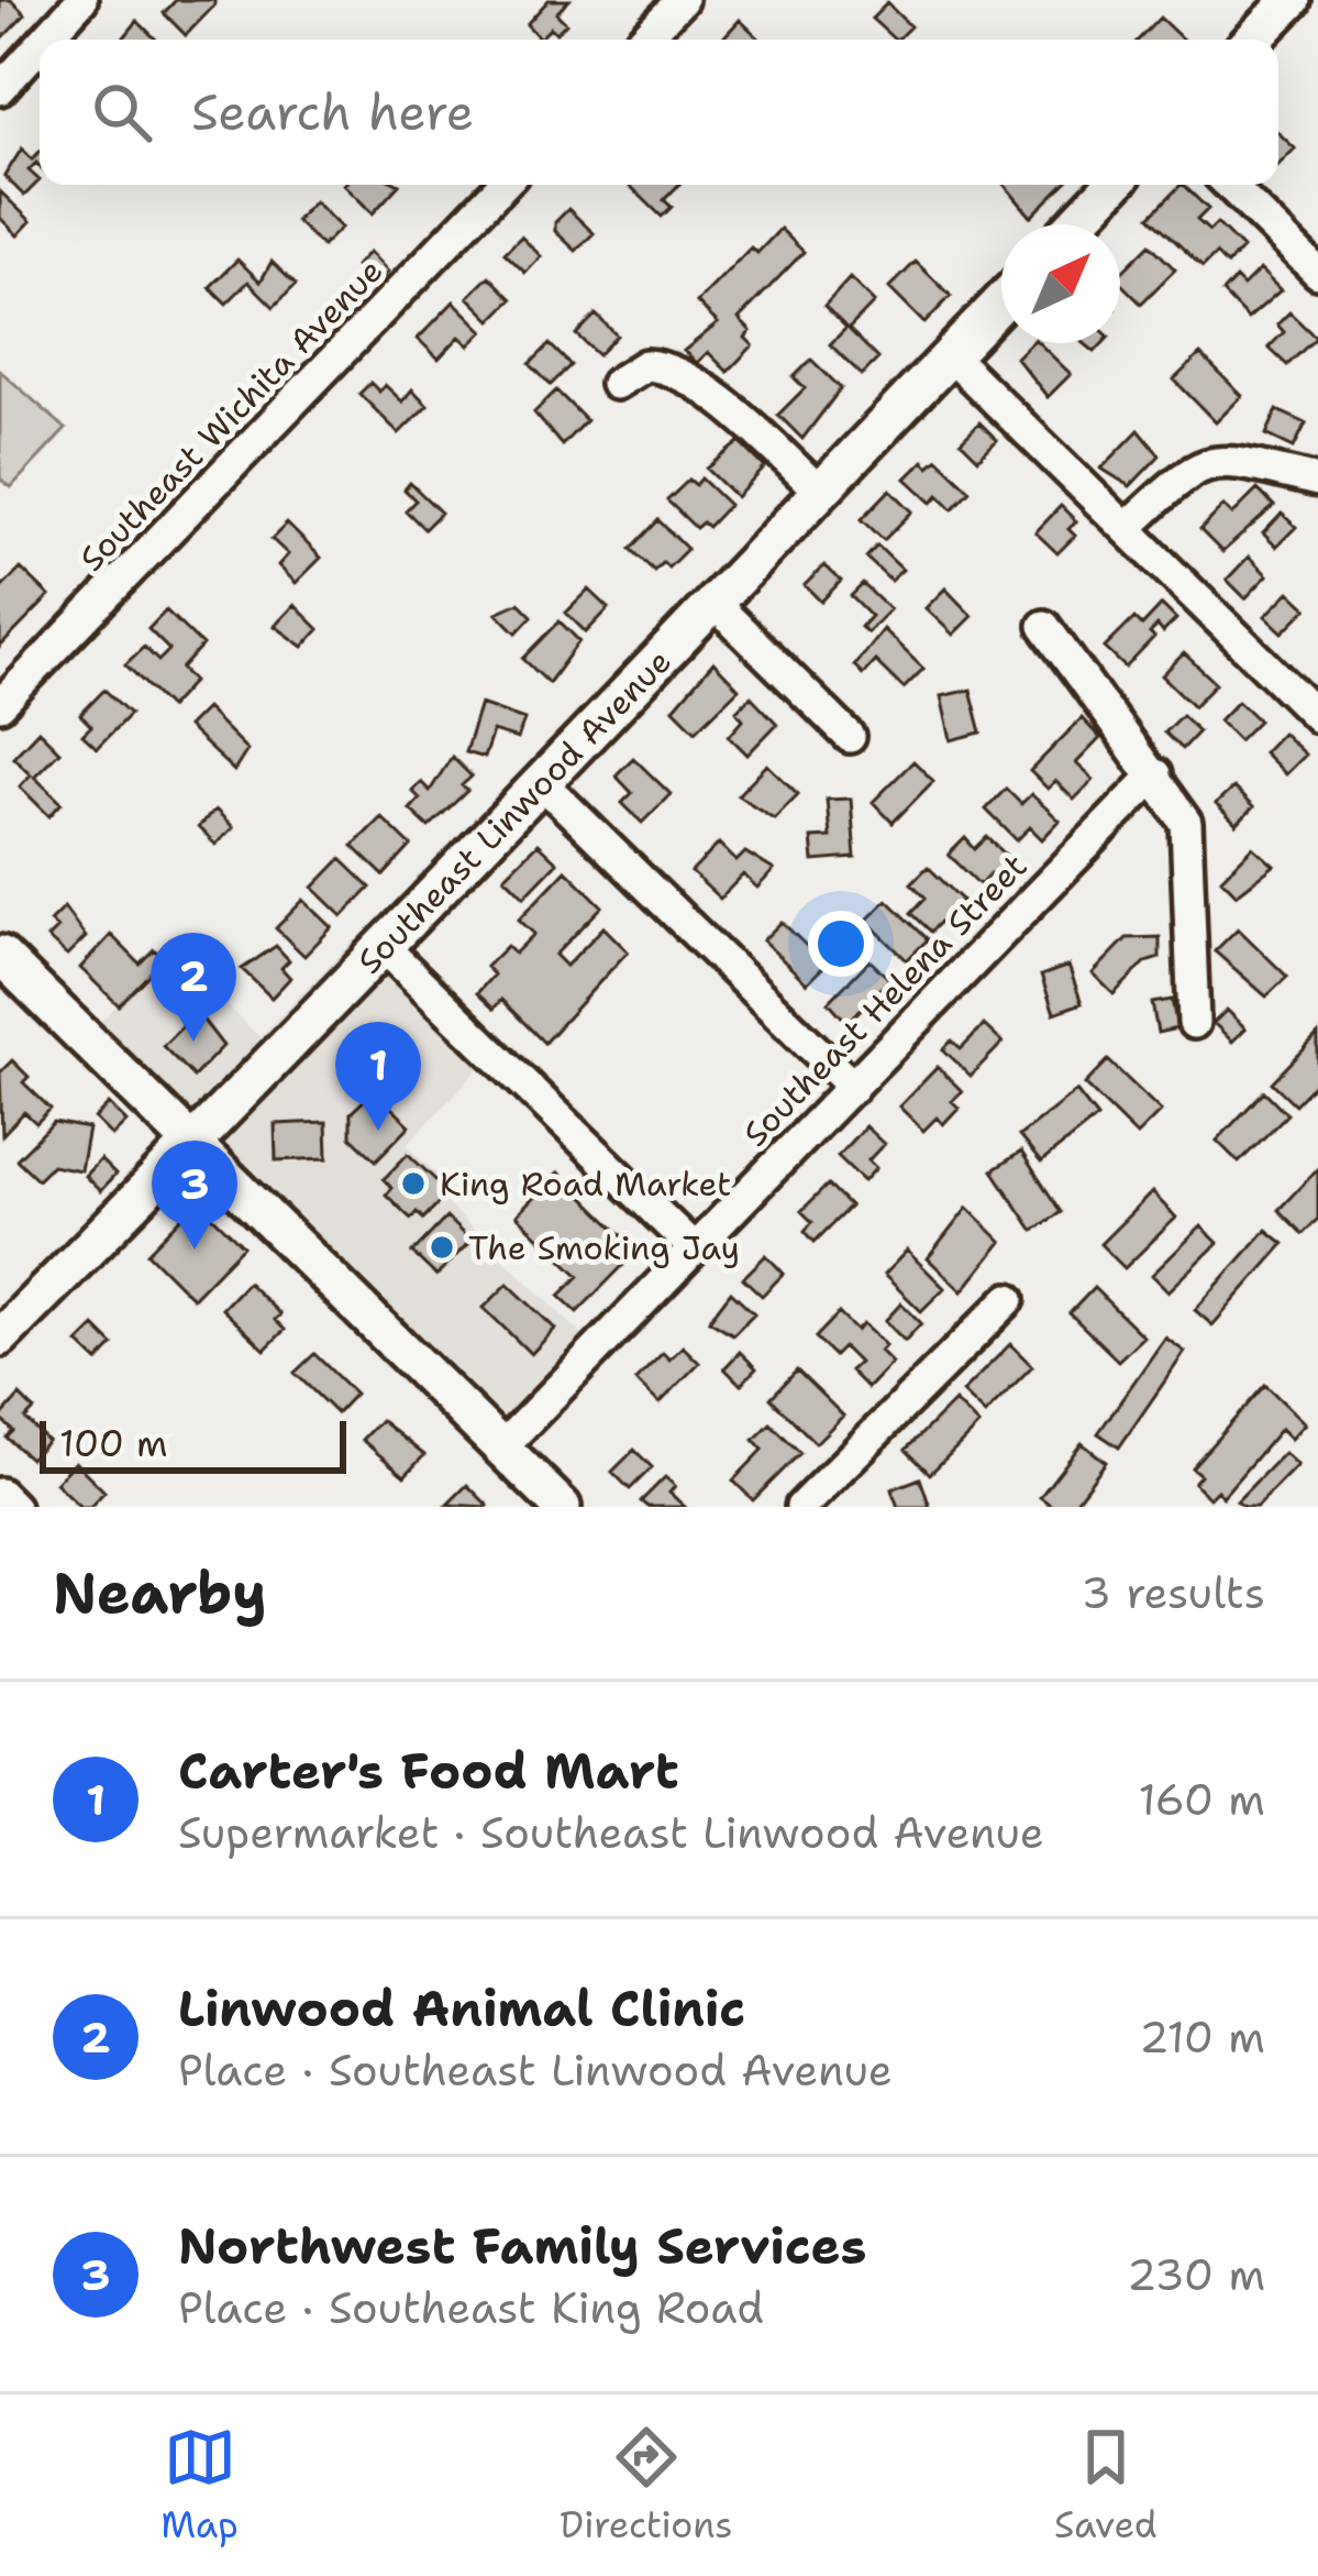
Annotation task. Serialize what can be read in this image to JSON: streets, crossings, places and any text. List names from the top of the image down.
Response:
{
  "streets": {
    "main road": ["Southeast Linwood Avenue"],
    "street": ["Southeast Wichita Avenue", "Southeast Helena Street"]
  },
  "places": ["King Road Market", "The Smoking Jay"],
  "scale_bar": "100 m",
  "north": "top right",
  "page": {
    "search": "Search here",
    "pins": ["2", "1", "3"],
    "scale": "100 m",
    "heading": ["Nearby", "3 results"],
    "list": [
      {
        "mark": "1",
        "name": "Carter's Food Mart",
        "note": "Supermarket · Southeast Linwood Avenue",
        "value": "160 m"
      },
      {
        "mark": "2",
        "name": "Linwood Animal Clinic",
        "note": "Place · Southeast Linwood Avenue",
        "value": "210 m"
      },
      {
        "mark": "3",
        "name": "Northwest Family Services",
        "note": "Place · Southeast King Road",
        "value": "230 m"
      }
    ],
    "nav": ["Map", "Directions", "Saved"]
  }
}
